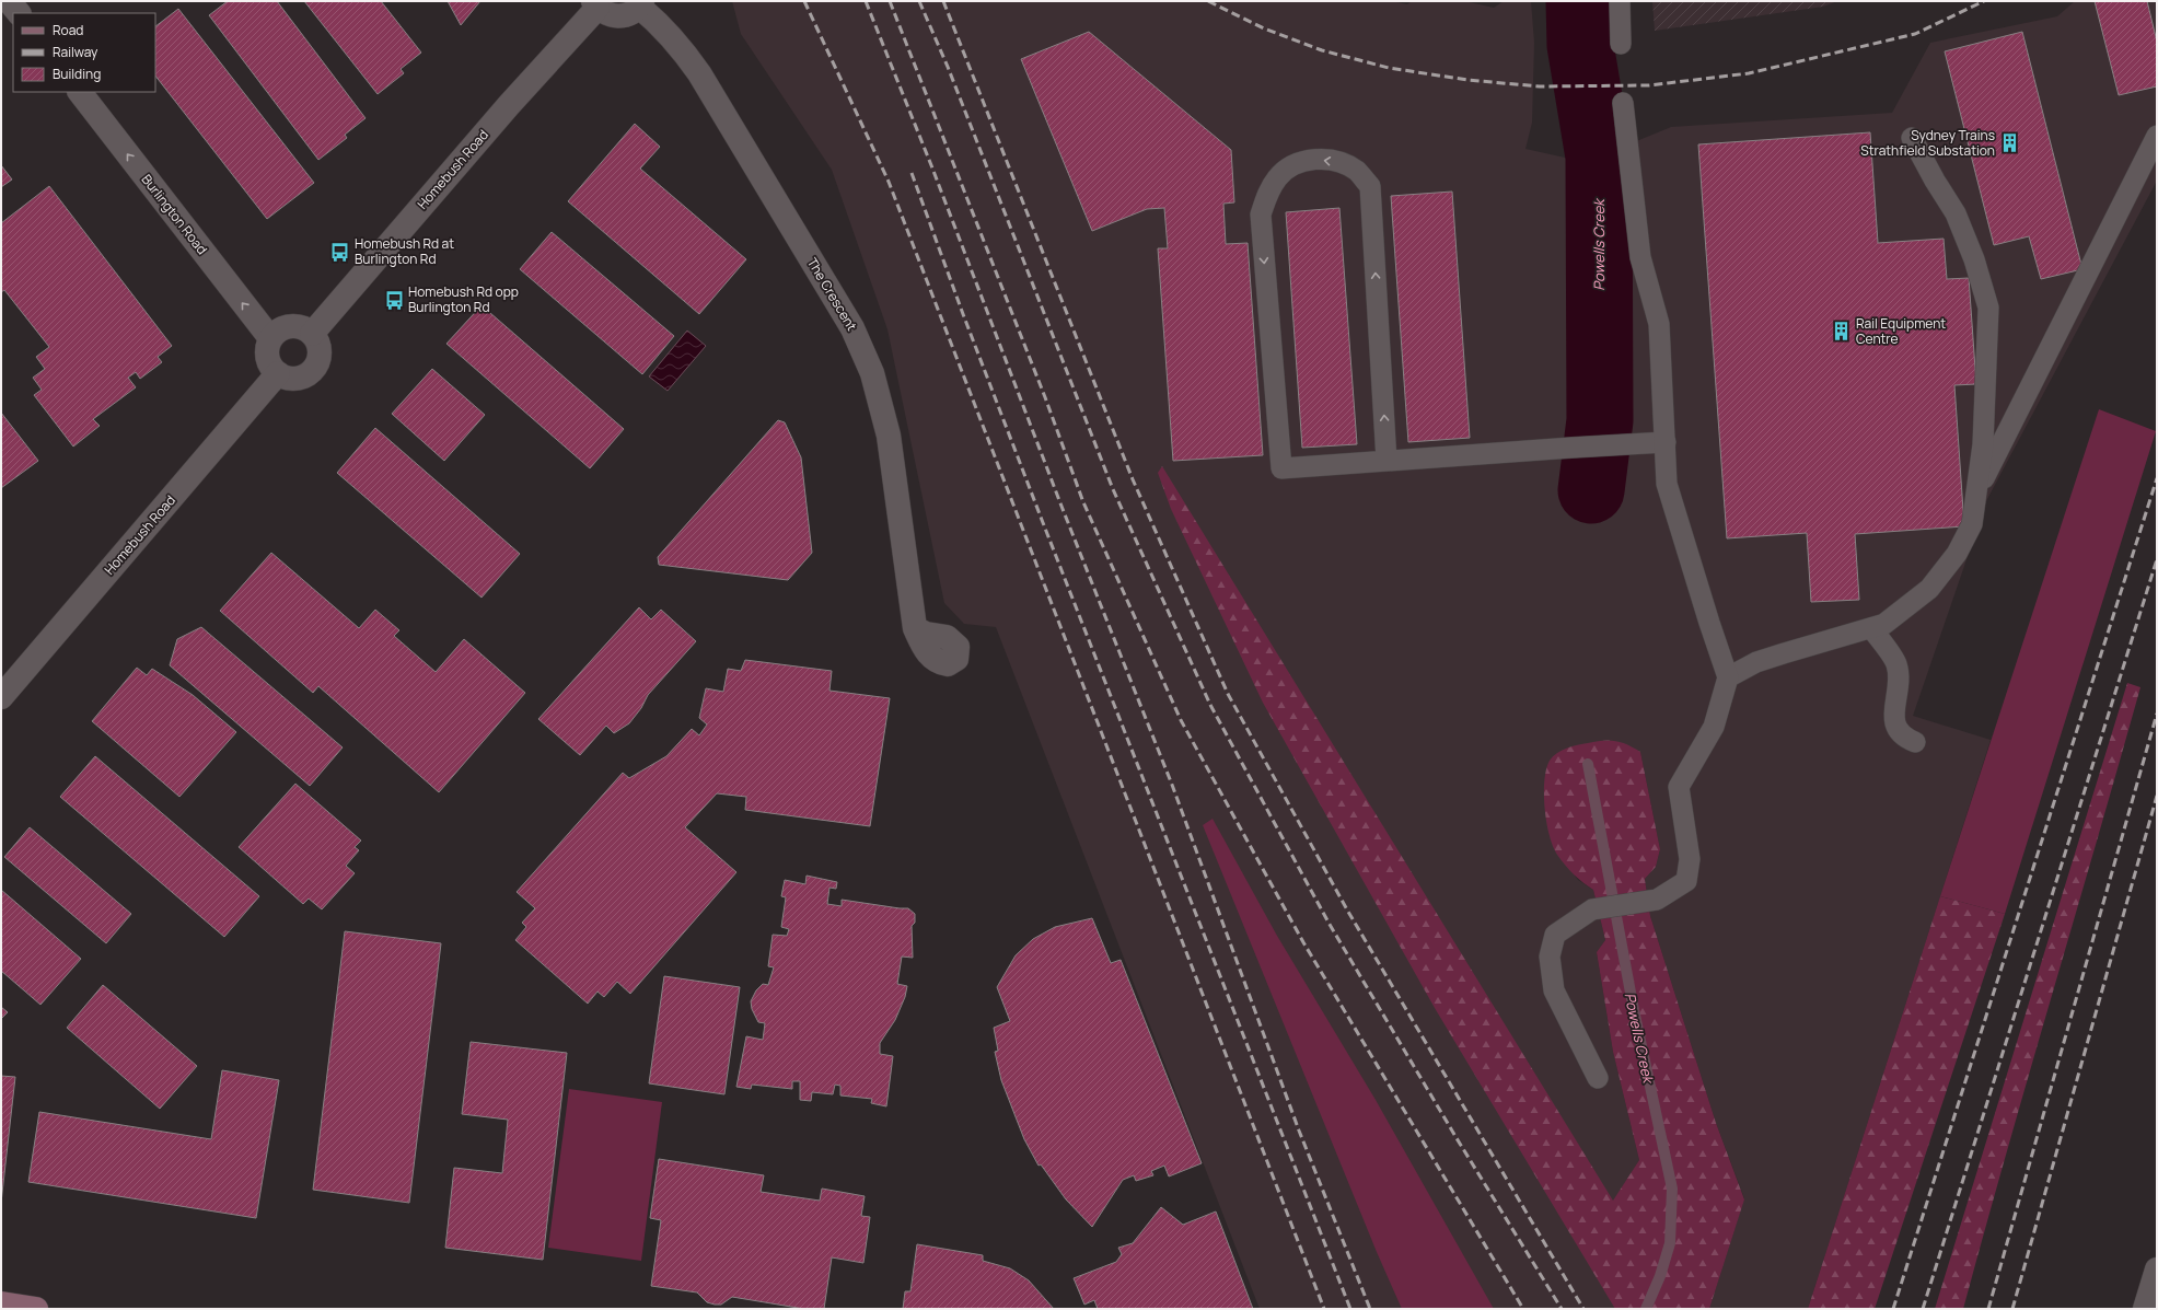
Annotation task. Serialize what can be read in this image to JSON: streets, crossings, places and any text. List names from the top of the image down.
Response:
{
  "streets": {
    "street": ["Homebush Road", "Burlington Road", "The Crescent"]
  },
  "crossings": [
    ["Homebush Road", "Burlington Road"]
  ],
  "one_way": ["Burlington Road"],
  "water": ["Powells Creek"],
  "places": {
    "building": ["Sydney Trains Strathfield Substation", "Rail Equipment Centre"],
    "bus stop": ["Homebush Rd at Burlington Rd", "Homebush Rd opp Burlington Rd"]
  },
  "legend": ["Road", "Railway", "Building"]
}
